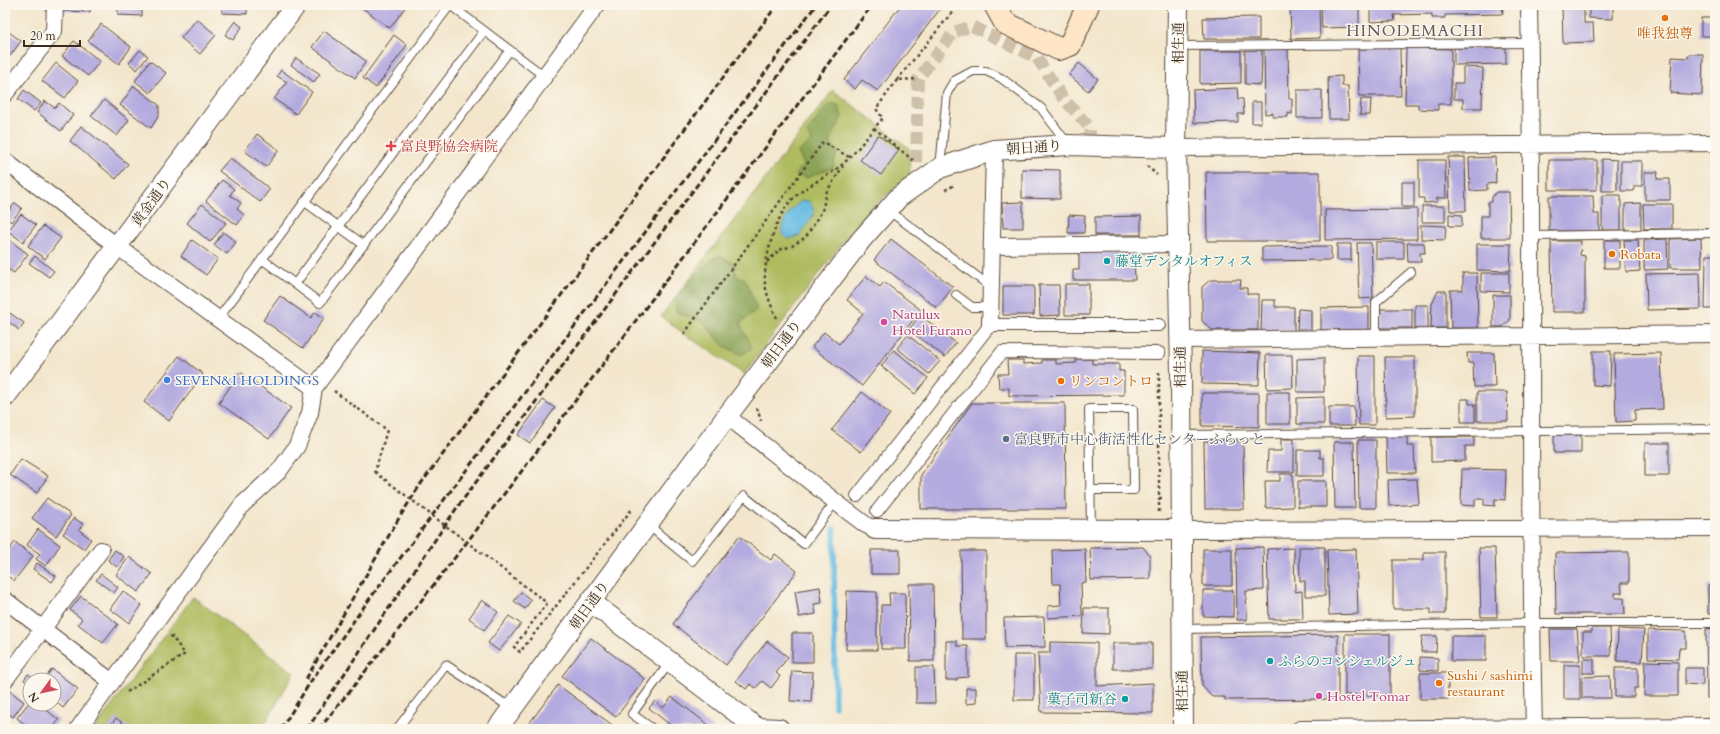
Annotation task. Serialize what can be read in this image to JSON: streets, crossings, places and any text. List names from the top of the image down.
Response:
{
  "streets": {
    "street": ["相生通", "朝日通り", "黄金通り"]
  },
  "crossings": [
    ["相生通", "朝日通り"]
  ],
  "districts": ["HINODEMACHI"],
  "places": {
    "other": [
      "唯我独尊",
      "Robata",
      "藤堂デンタルオフィス",
      "Natulux Hotel Furano",
      "SEVEN&I HOLDINGS",
      "リンコントロ",
      "富良野市中心街活性化センターふらっと",
      "ふらのコンシェルジュ",
      "Sushi / sashimi restaurant",
      "Hostel Tomar",
      "菓子司新谷"
    ],
    "health": ["富良野協会病院"]
  },
  "scale_bar": "20 m",
  "north": "bottom left"
}
